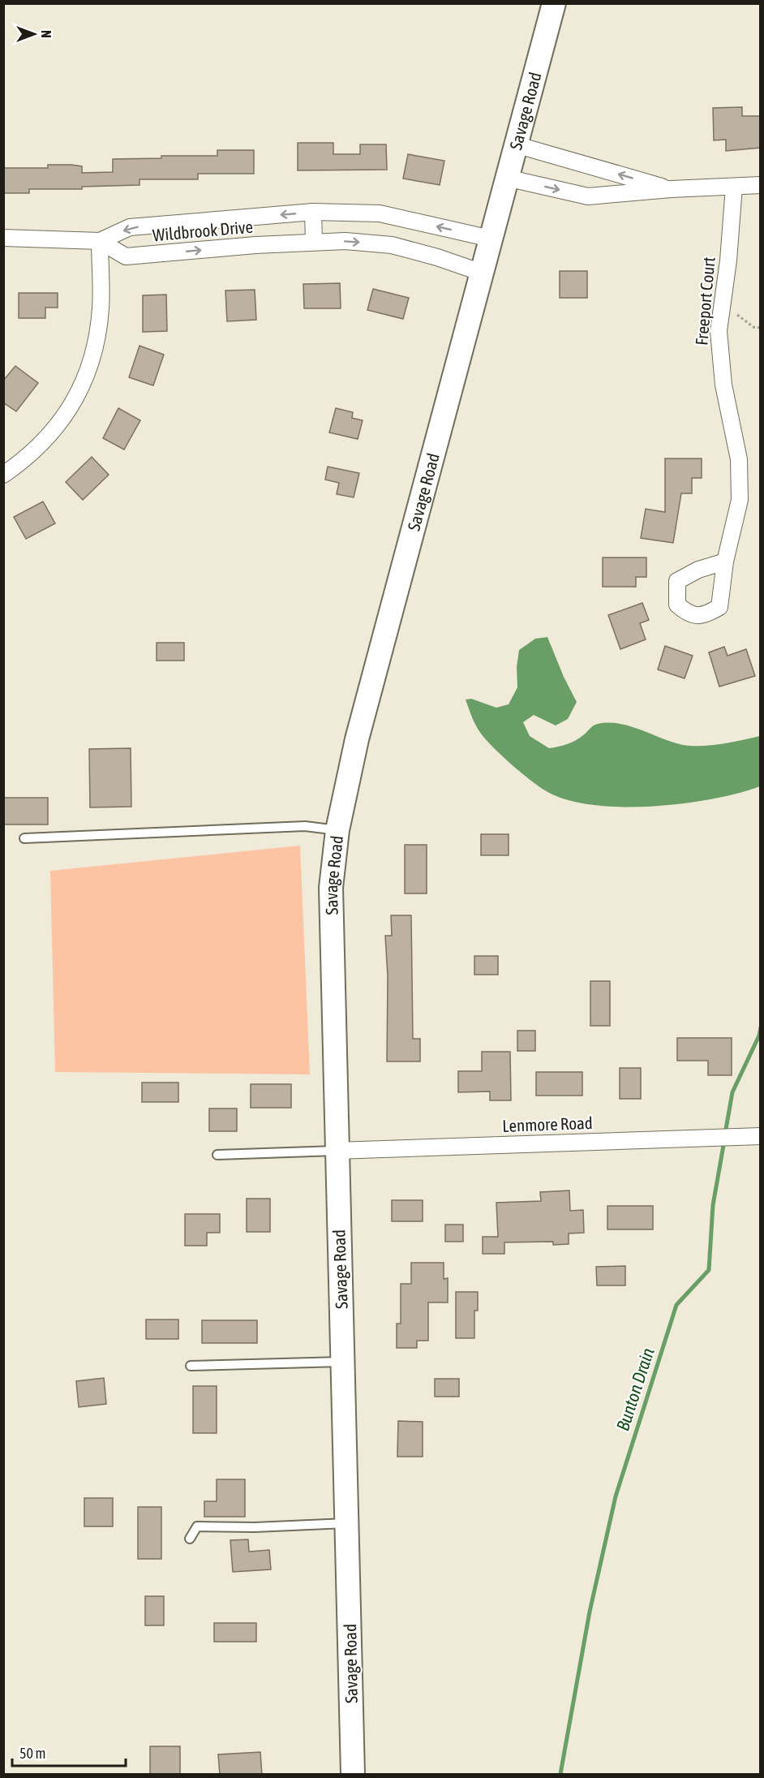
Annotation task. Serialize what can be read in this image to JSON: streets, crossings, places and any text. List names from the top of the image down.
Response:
{
  "streets": {
    "street": [
      "Savage Road",
      "Wildbrook Drive",
      "Freeport Court",
      "Lenmore Road"
    ]
  },
  "crossings": [
    ["Savage Road", "Wildbrook Drive"],
    ["Savage Road", "Lenmore Road"]
  ],
  "water": ["Bunton Drain"],
  "scale_bar": "50 m",
  "north": "right"
}
